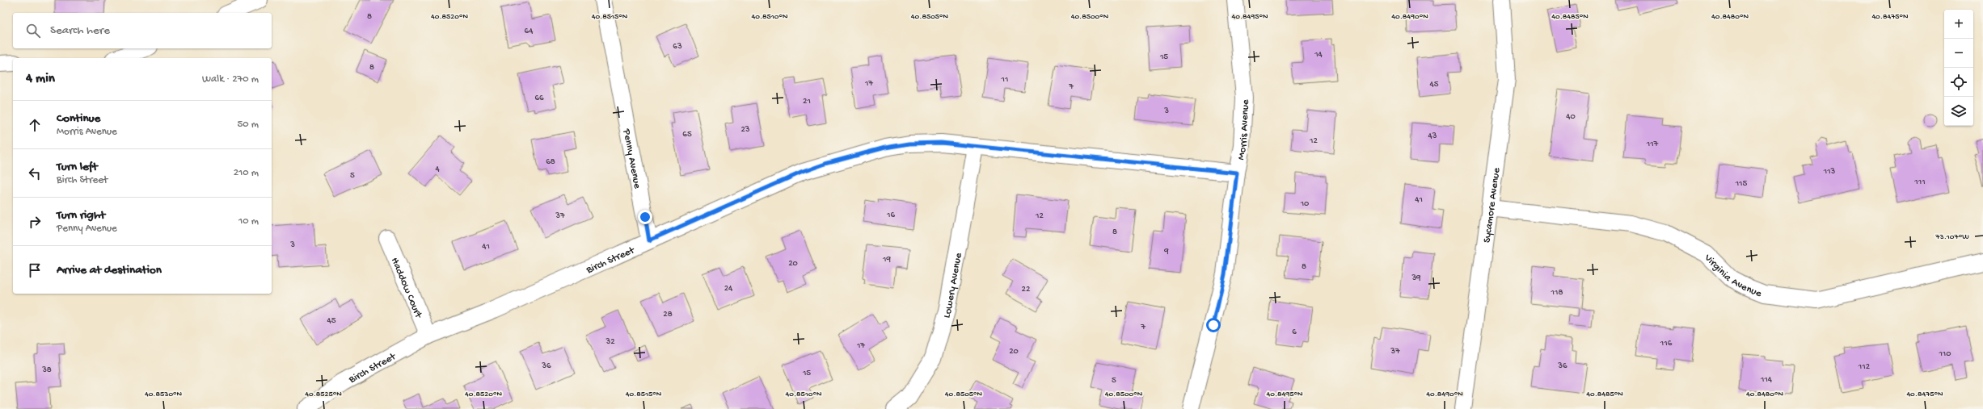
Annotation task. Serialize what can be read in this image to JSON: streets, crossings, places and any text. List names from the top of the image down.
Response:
{
  "streets": {
    "street": [
      "Morris Avenue",
      "Penny Avenue",
      "Sycamore Avenue",
      "Birch Street",
      "Virginia Avenue",
      "Lowery Avenue",
      "Haddow Court"
    ]
  },
  "crossings": [
    ["Morris Avenue", "Birch Street"],
    ["Penny Avenue", "Birch Street"],
    ["Sycamore Avenue", "Virginia Avenue"],
    ["Birch Street", "Lowery Avenue"],
    ["Birch Street", "Haddow Court"]
  ],
  "house_numbers": [
    "8",
    "64",
    "63",
    "14",
    "15",
    "8",
    "11",
    "17",
    "45",
    "7",
    "66",
    "21",
    "3",
    "40",
    "23",
    "65",
    "43",
    "12",
    "117",
    "68",
    "4",
    "113",
    "5",
    "111",
    "115",
    "41",
    "10",
    "16",
    "37",
    "12",
    "8",
    "3",
    "41",
    "9",
    "19",
    "20",
    "8",
    "39",
    "24",
    "22",
    "118",
    "28",
    "45",
    "7",
    "6",
    "32",
    "116",
    "17",
    "20",
    "37",
    "110",
    "36",
    "36",
    "112",
    "38",
    "15",
    "114",
    "5"
  ],
  "page": {
    "map_buttons": ["+", "−"],
    "search": "Search here",
    "heading": ["4 min", "Walk · 270 m"],
    "list": [
      ["Continue", "Morris Avenue", "50 m"],
      ["Turn left", "Birch Street", "210 m"],
      ["Turn right", "Penny Avenue", "10 m"],
      "Arrive at destination"
    ]
  },
  "coordinates": [
    "40.8520°N",
    "40.8515°N",
    "40.8510°N",
    "40.8505°N",
    "40.8500°N",
    "40.8495°N",
    "40.8490°N",
    "40.8485°N",
    "40.8480°N",
    "40.8475°N",
    "73.107°W",
    "40.8530°N",
    "40.8525°N"
  ]
}
